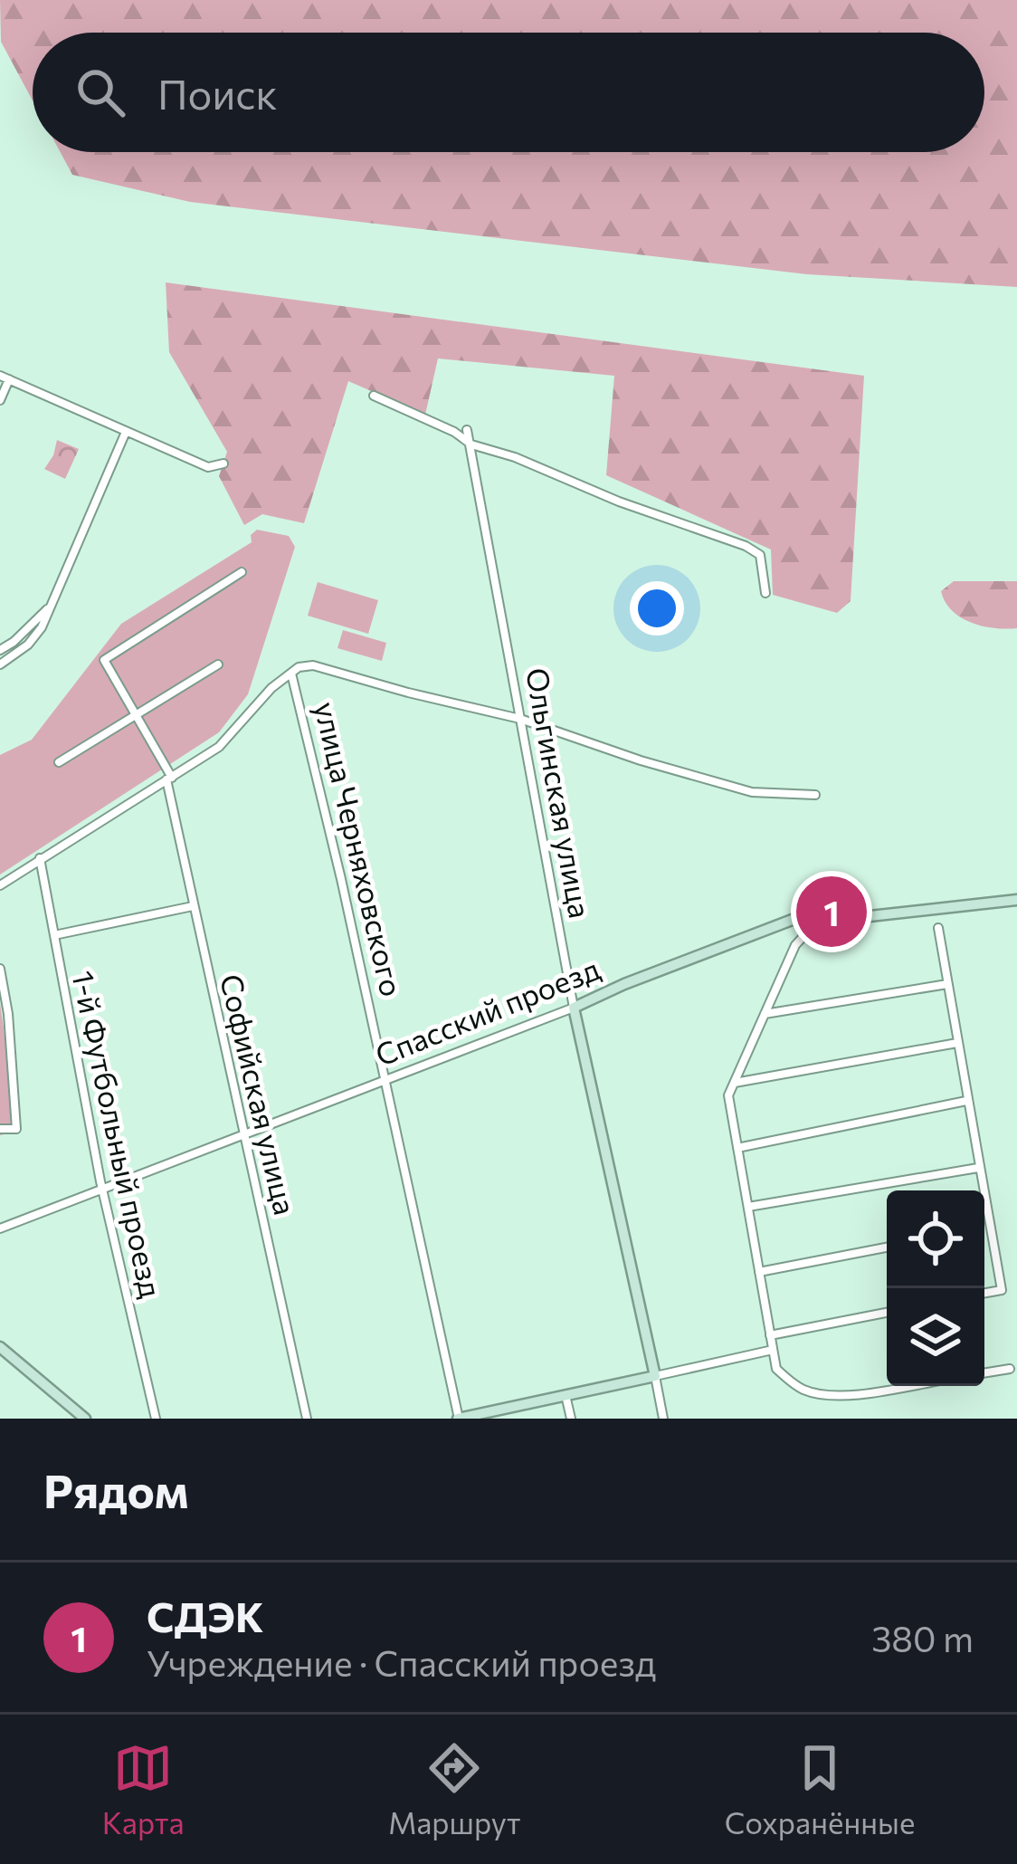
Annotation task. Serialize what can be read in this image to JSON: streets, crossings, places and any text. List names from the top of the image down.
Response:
{
  "streets": {
    "street": [
      "Ольгинская улица",
      "улица Черняховского",
      "Спасский проезд",
      "Софийская улица",
      "1-й Футбольный проезд"
    ]
  },
  "crossings": [
    ["Ольгинская улица", "Спасский проезд"],
    ["улица Черняховского", "Спасский проезд"],
    ["Спасский проезд", "Софийская улица"],
    ["Спасский проезд", "1-й Футбольный проезд"]
  ],
  "page": {
    "search": "Поиск",
    "pins": "1",
    "heading": "Рядом",
    "list": [
      {
        "mark": "1",
        "name": "СДЭК",
        "note": "Учреждение · Спасский проезд",
        "value": "380 m"
      }
    ],
    "nav": ["Карта", "Маршрут", "Сохранённые"]
  }
}
